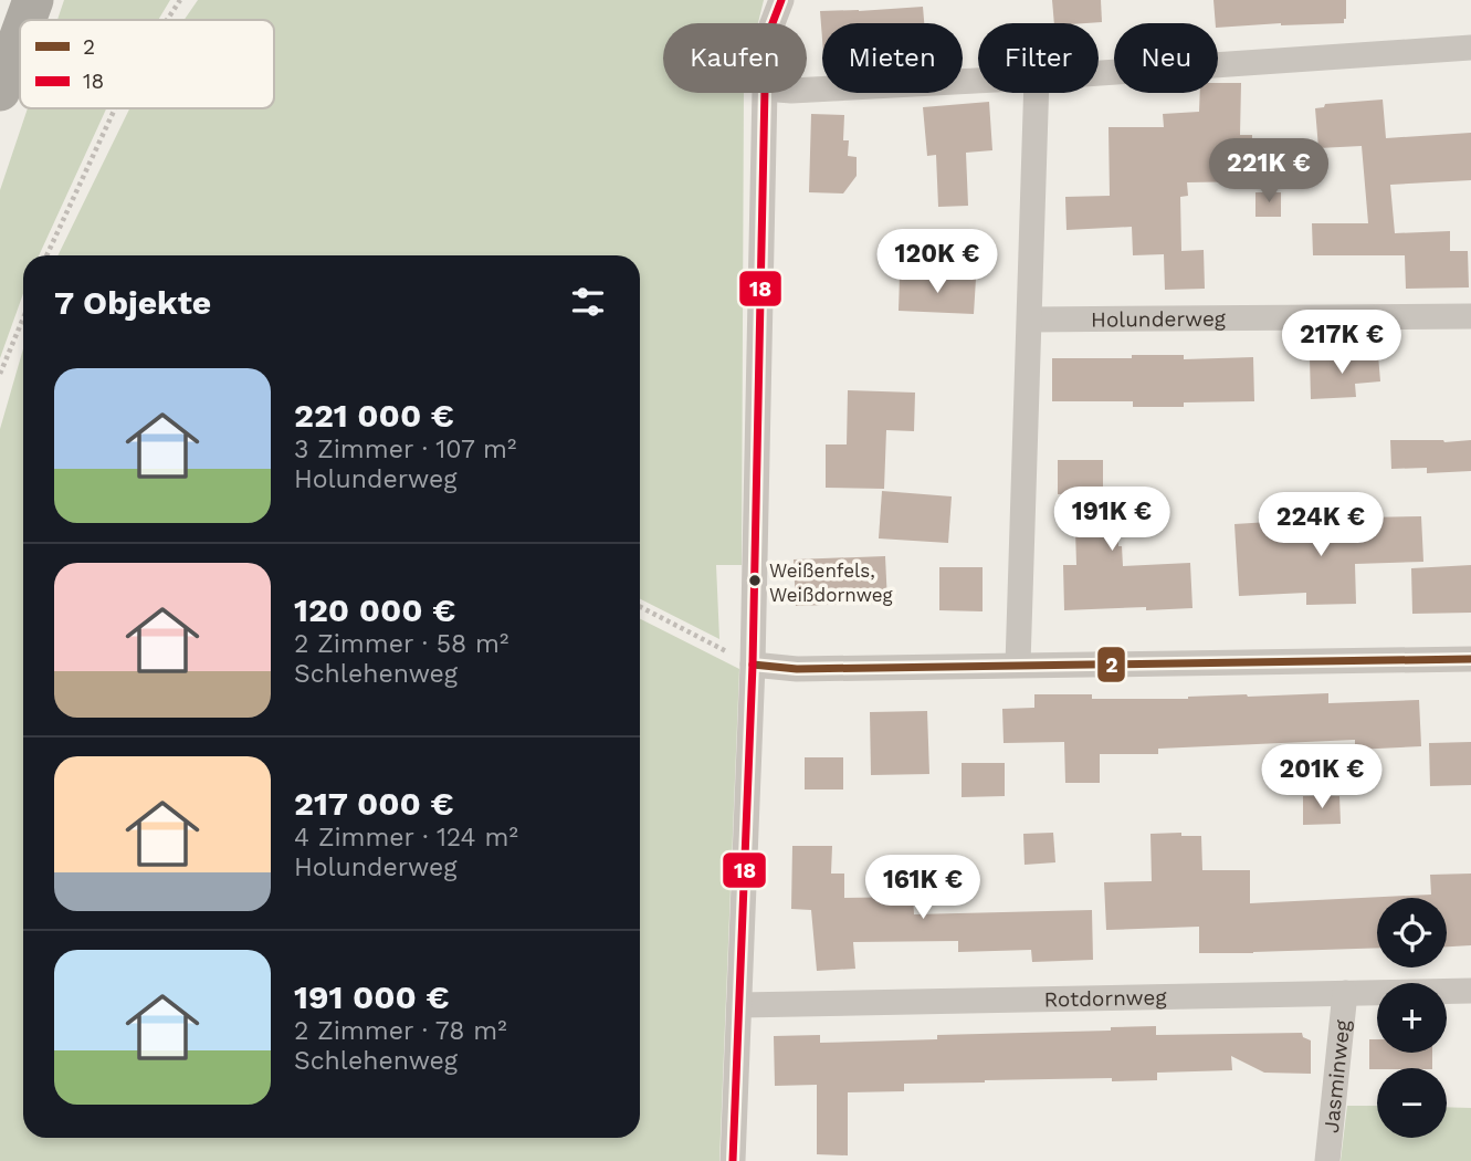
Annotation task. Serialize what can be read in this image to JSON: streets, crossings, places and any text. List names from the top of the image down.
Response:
{
  "streets": {
    "street": ["Holunderweg", "Rotdornweg", "Jasminweg"]
  },
  "crossings": [
    ["Rotdornweg", "Jasminweg"]
  ],
  "places": ["Weißenfels, Weißdornweg"],
  "lines": ["transit line 18", "transit line 2"],
  "legend": ["2", "18"],
  "page": {
    "chip": [
      "Kaufen",
      "Mieten",
      "Filter",
      "Neu"
    ],
    "price": [
      "221K €",
      "120K €",
      "217K €",
      "191K €",
      "224K €",
      "201K €",
      "161K €"
    ],
    "heading": "7 Objekte",
    "list": [
      {
        "name": "221 000 €",
        "note": "3 Zimmer · 107 m² · Holunderweg"
      },
      {
        "name": "120 000 €",
        "note": "2 Zimmer · 58 m² · Schlehenweg"
      },
      {
        "name": "217 000 €",
        "note": "4 Zimmer · 124 m² · Holunderweg"
      },
      {
        "name": "191 000 €",
        "note": "2 Zimmer · 78 m² · Schlehenweg"
      }
    ],
    "map_buttons": ["+", "−"]
  }
}
